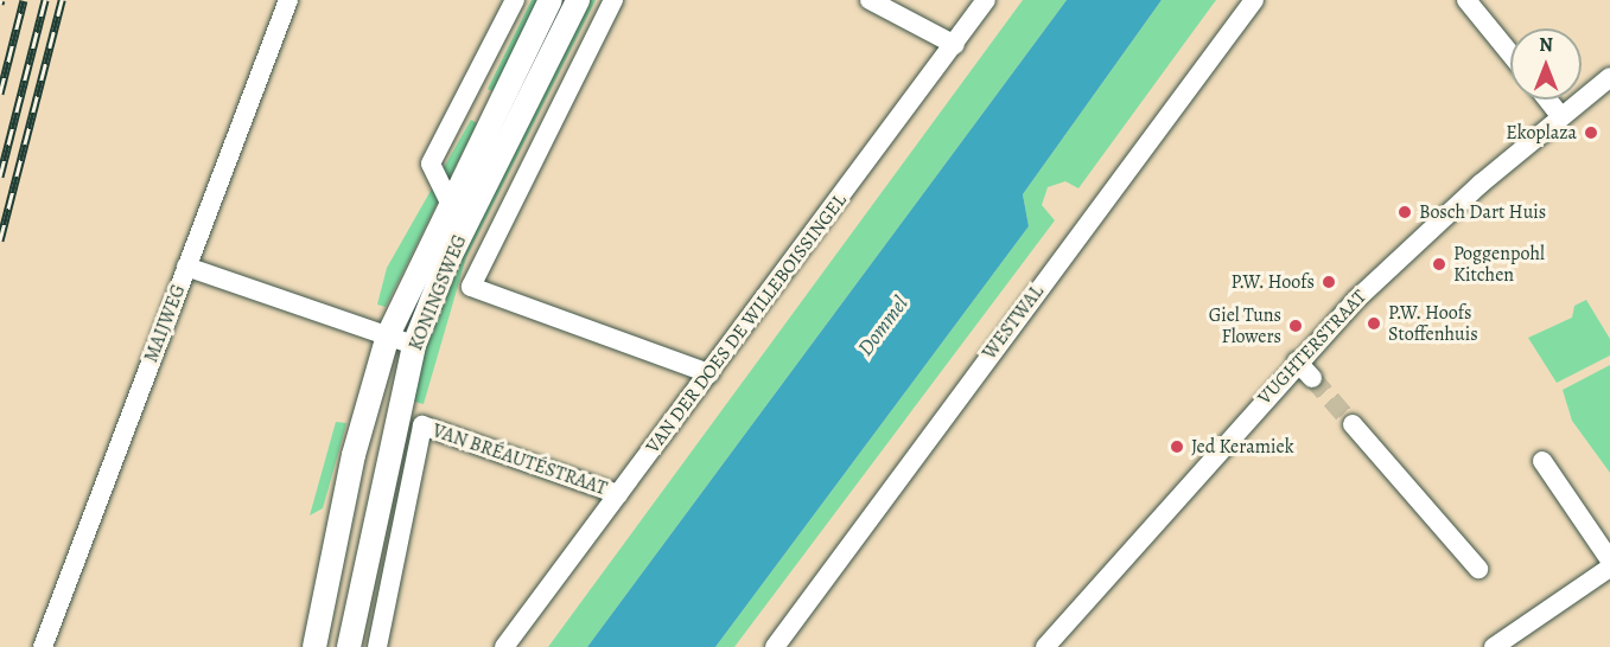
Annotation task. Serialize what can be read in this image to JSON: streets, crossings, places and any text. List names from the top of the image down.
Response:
{
  "streets": {
    "street": [
      "KONINGSWEG",
      "WESTWAL",
      "MAIJWEG",
      "VAN DER DOES DE WILLEBOISSINGEL",
      "VUGHTERSTRAAT",
      "VAN BRÉAUTÉSTRAAT"
    ]
  },
  "crossings": [
    ["KONINGSWEG", "VAN DER DOES DE WILLEBOISSINGEL"],
    ["VAN DER DOES DE WILLEBOISSINGEL", "VAN BRÉAUTÉSTRAAT"]
  ],
  "water": ["Dommel"],
  "places": [
    "Ekoplaza",
    "Bosch Dart Huis",
    "Poggenpohl Kitchen",
    "P.W. Hoofs",
    "P.W. Hoofs Stoffenhuis",
    "Giel Tuns Flowers",
    "Jed Keramiek"
  ],
  "north": "top"
}
